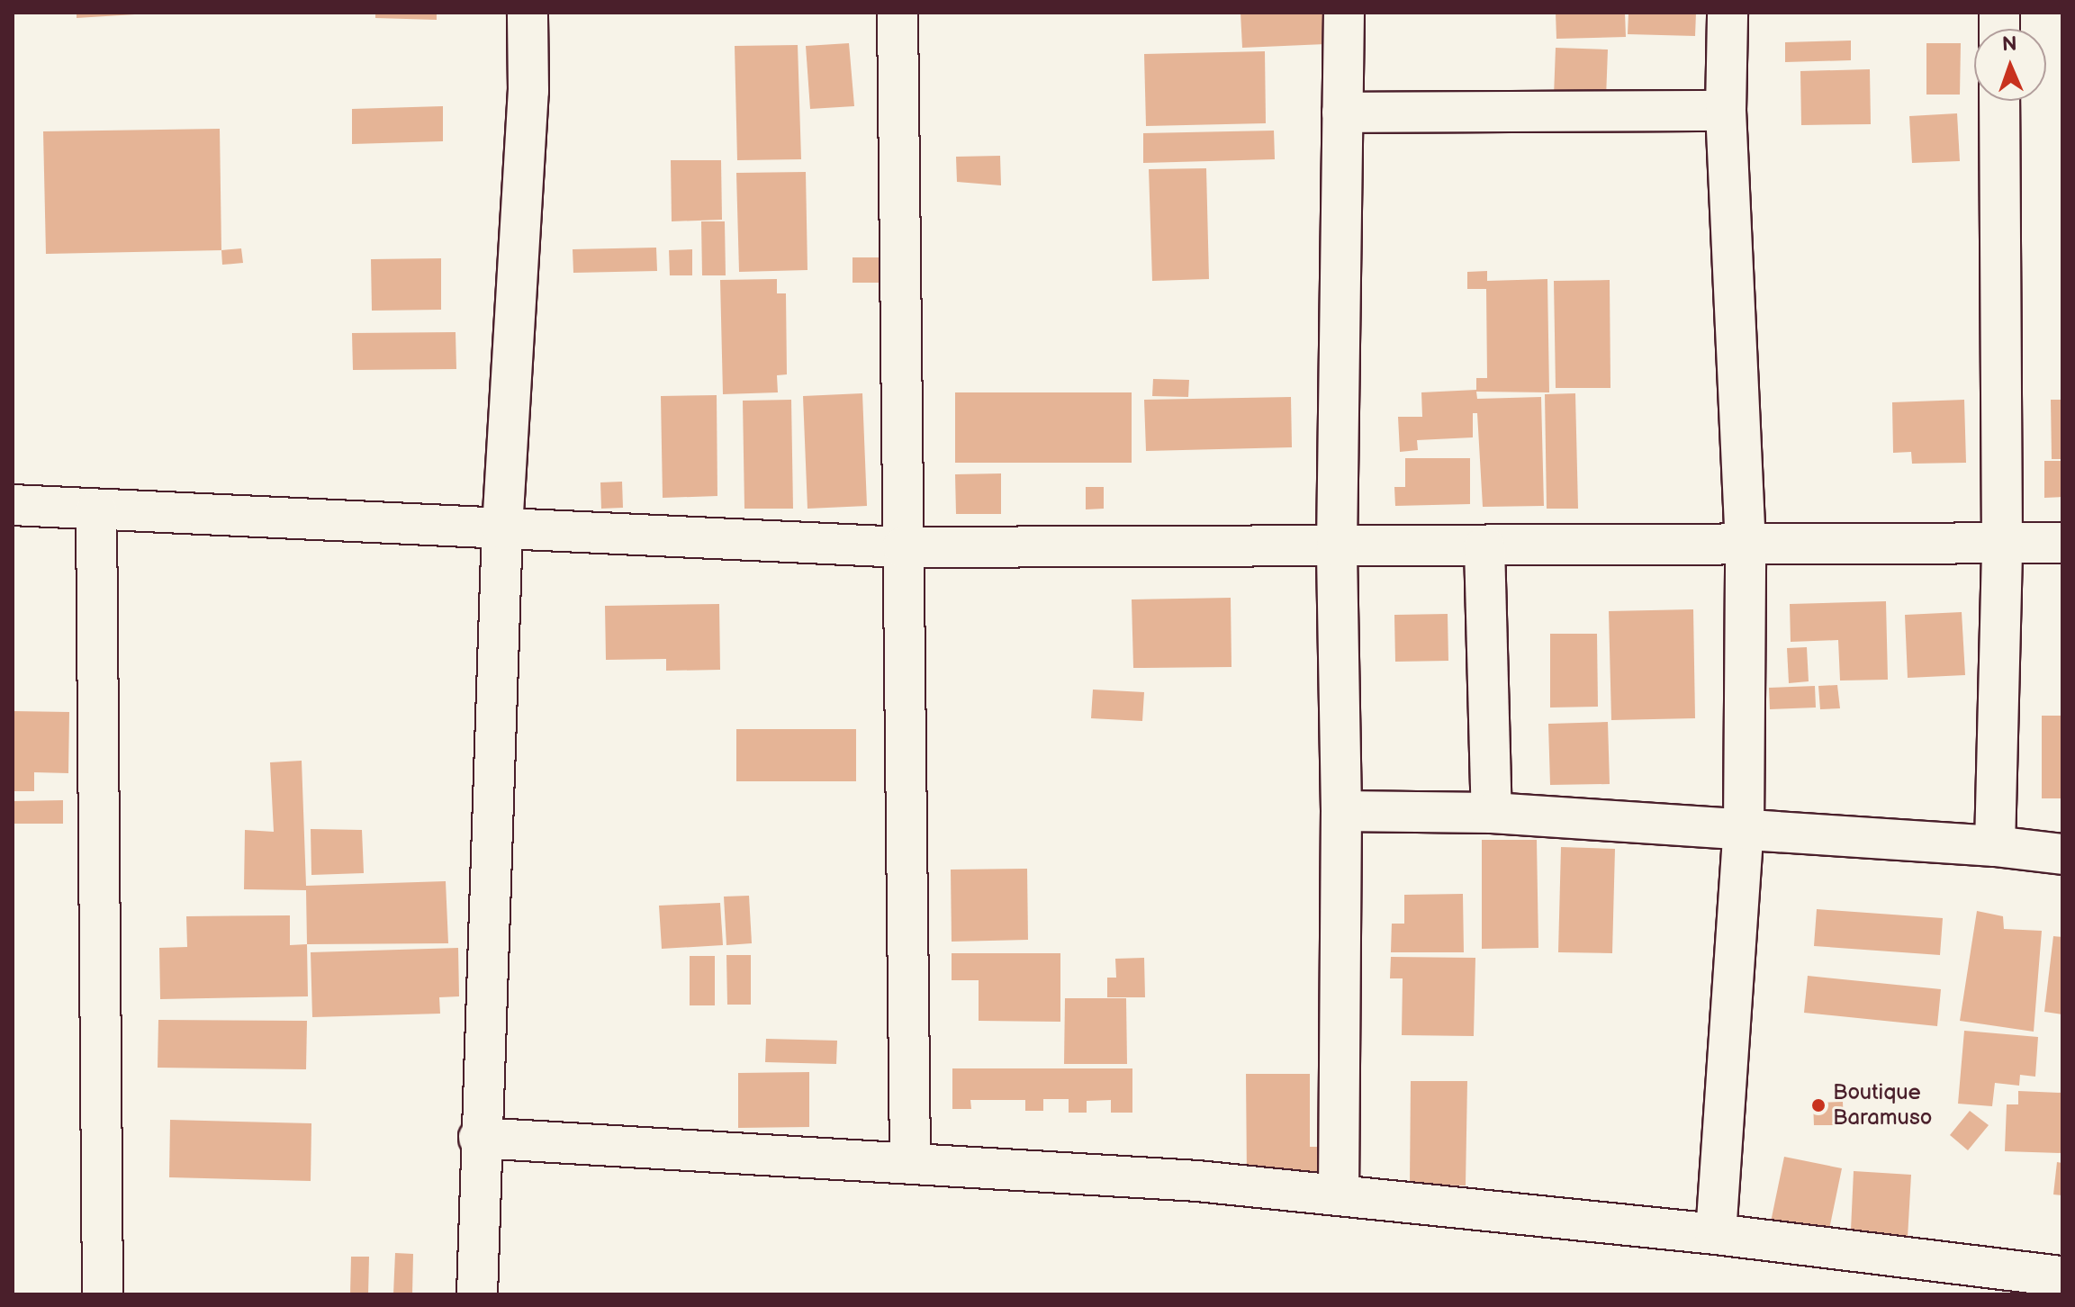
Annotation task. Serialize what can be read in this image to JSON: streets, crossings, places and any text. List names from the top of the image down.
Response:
{
  "places": ["Boutique Baramuso"],
  "north": "top"
}
